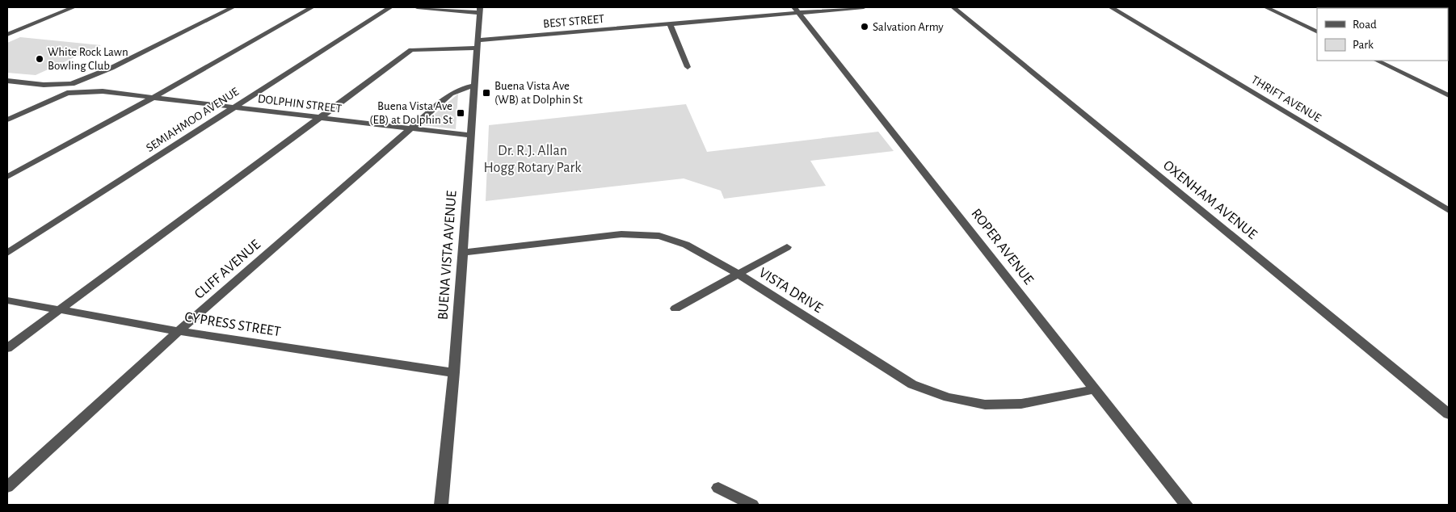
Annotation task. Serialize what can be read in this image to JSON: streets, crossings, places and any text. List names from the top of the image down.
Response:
{
  "streets": {
    "street": [
      "BEST STREET",
      "THRIFT AVENUE",
      "DOLPHIN STREET",
      "SEMIAHMOO AVENUE",
      "OXENHAM AVENUE",
      "ROPER AVENUE",
      "BUENA VISTA AVENUE",
      "CLIFF AVENUE",
      "VISTA DRIVE",
      "CYPRESS STREET"
    ]
  },
  "crossings": [
    ["BEST STREET", "DOLPHIN STREET"],
    ["BEST STREET", "ROPER AVENUE"],
    ["BEST STREET", "BUENA VISTA AVENUE"],
    ["BEST STREET", "CYPRESS STREET"],
    ["DOLPHIN STREET", "SEMIAHMOO AVENUE"],
    ["DOLPHIN STREET", "BUENA VISTA AVENUE"],
    ["DOLPHIN STREET", "CLIFF AVENUE"],
    ["ROPER AVENUE", "VISTA DRIVE"],
    ["BUENA VISTA AVENUE", "CLIFF AVENUE"],
    ["BUENA VISTA AVENUE", "VISTA DRIVE"],
    ["BUENA VISTA AVENUE", "CYPRESS STREET"],
    ["CLIFF AVENUE", "CYPRESS STREET"]
  ],
  "parks": ["Dr. R.J. Allan Hogg Rotary Park"],
  "places": {
    "other": ["Salvation Army", "White Rock Lawn Bowling Club"],
    "transit": ["Buena Vista Ave (WB) at Dolphin St", "Buena Vista Ave (EB) at Dolphin St"]
  },
  "legend": ["Road", "Park"]
}
